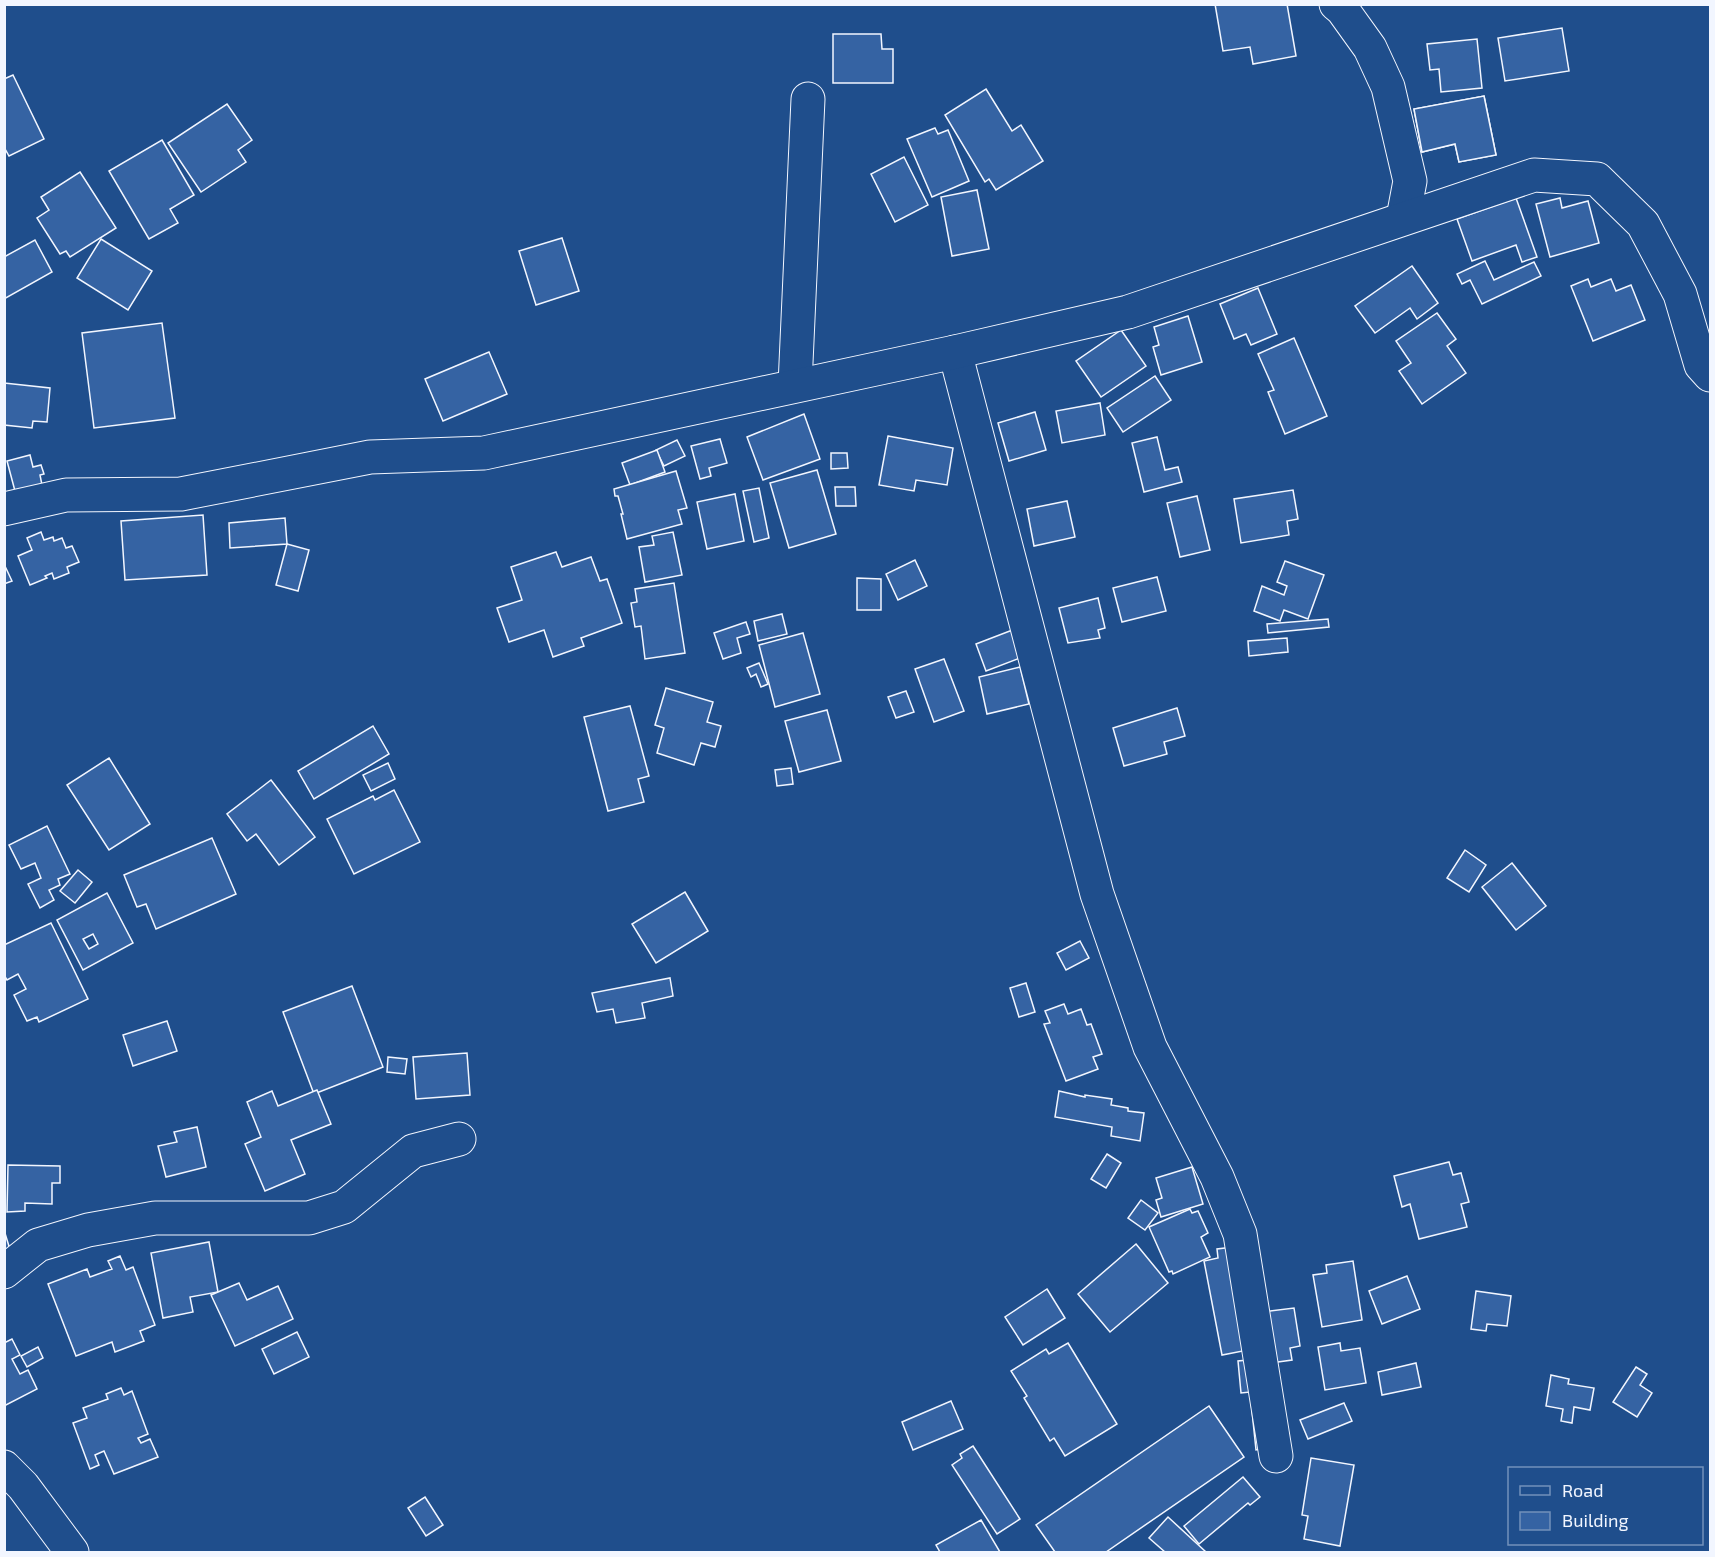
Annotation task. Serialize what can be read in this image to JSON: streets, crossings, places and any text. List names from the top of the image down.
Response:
{
  "legend": ["Road", "Building"]
}
